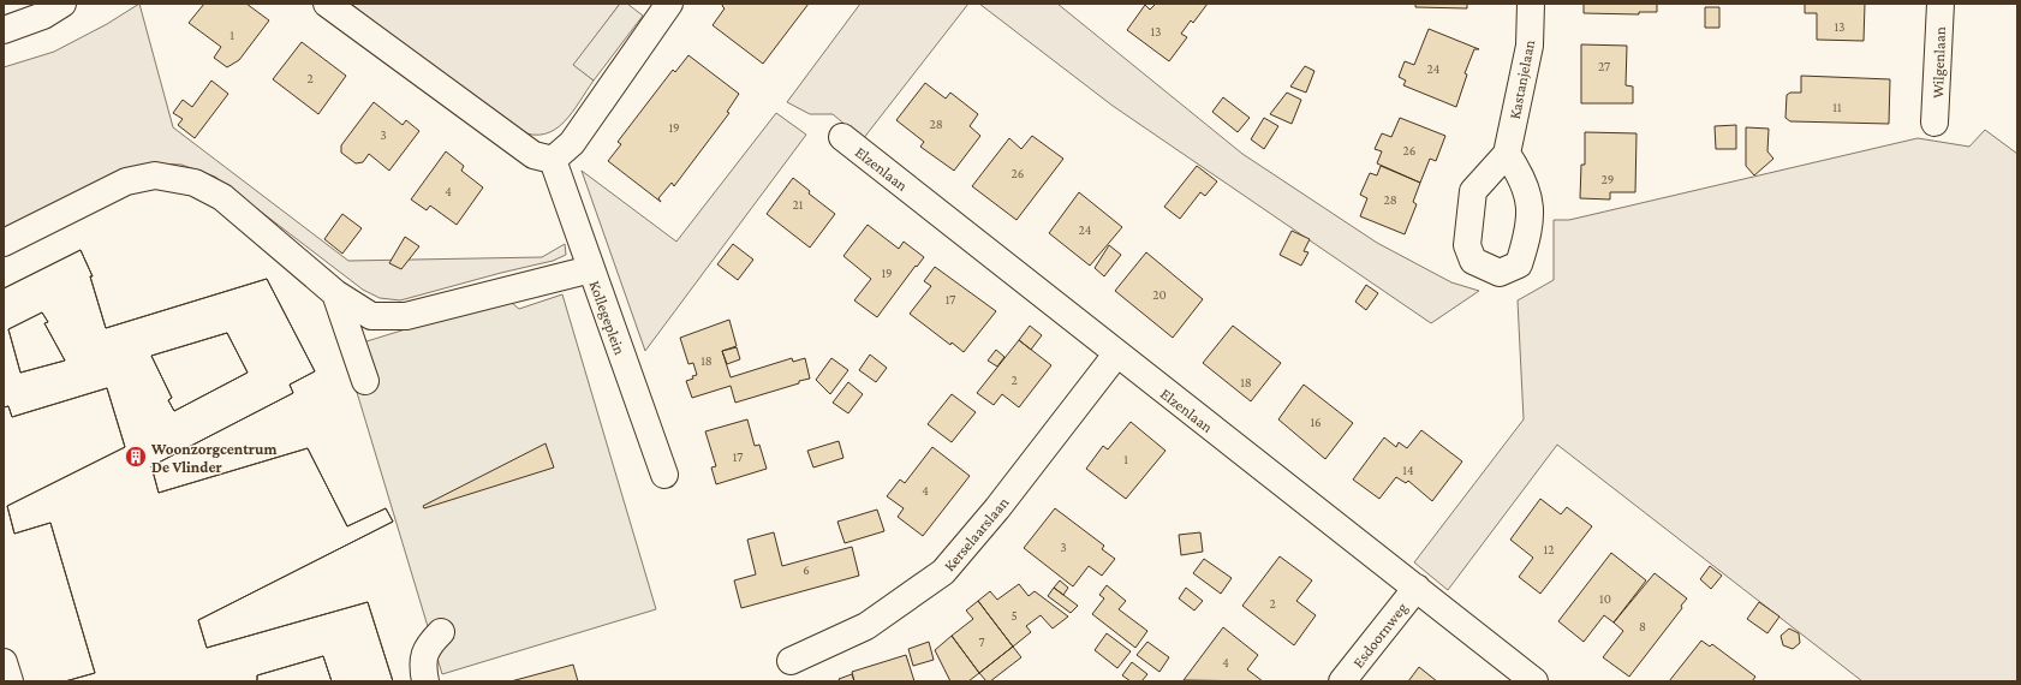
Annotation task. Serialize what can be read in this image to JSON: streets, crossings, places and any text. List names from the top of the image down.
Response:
{
  "streets": {
    "street": [
      "Wilgenlaan",
      "Kastanjelaan",
      "Elzenlaan",
      "Kollegeplein",
      "Kerselaarslaan",
      "Esdoornweg"
    ]
  },
  "crossings": [
    ["Elzenlaan", "Kerselaarslaan"],
    ["Elzenlaan", "Esdoornweg"]
  ],
  "places": {
    "building": ["Woonzorgcentrum De Vlinder"]
  },
  "house_numbers": [
    "13",
    "13",
    "1",
    "27",
    "24",
    "2",
    "11",
    "28",
    "19",
    "3",
    "26",
    "26",
    "29",
    "4",
    "28",
    "21",
    "24",
    "19",
    "20",
    "17",
    "18",
    "2",
    "18",
    "16",
    "17",
    "1",
    "14",
    "4",
    "3",
    "12",
    "6",
    "10",
    "2",
    "5",
    "8",
    "7",
    "4"
  ]
}
